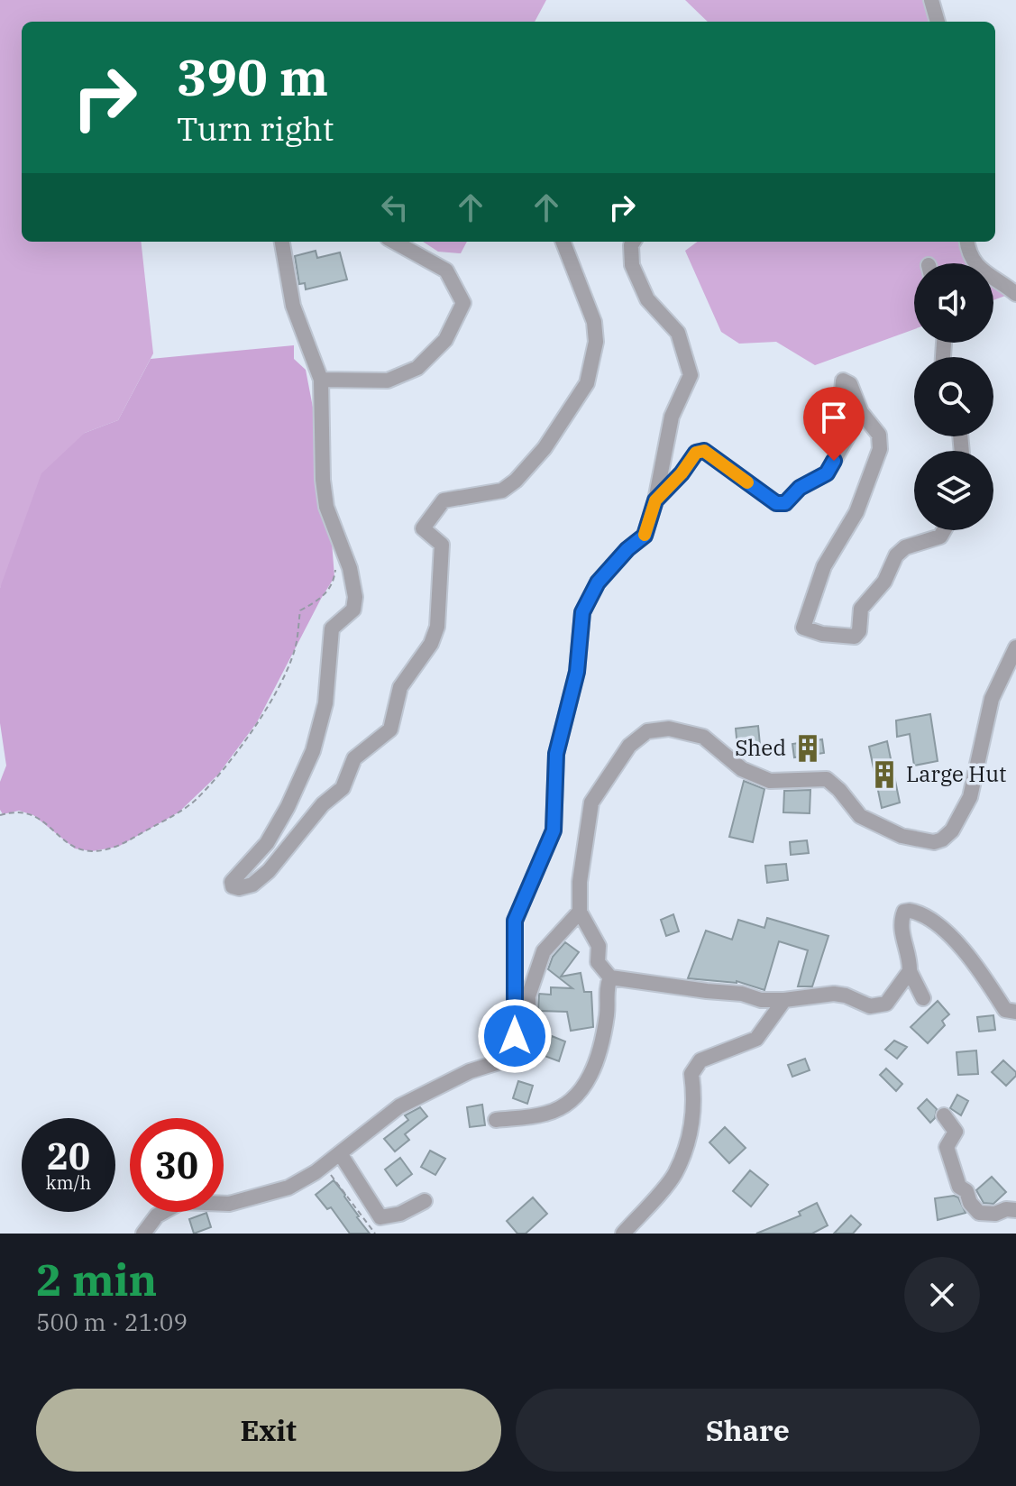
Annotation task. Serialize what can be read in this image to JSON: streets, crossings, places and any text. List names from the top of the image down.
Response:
{
  "places": {
    "building": ["Shed", "Large Hut"]
  },
  "page": {
    "turn": ["390 m", "Turn right"],
    "speed": "20 km/h",
    "limit": "30",
    "heading": ["2 min", "500 m · 21:09"],
    "buttons": ["Exit", "Share"]
  }
}
